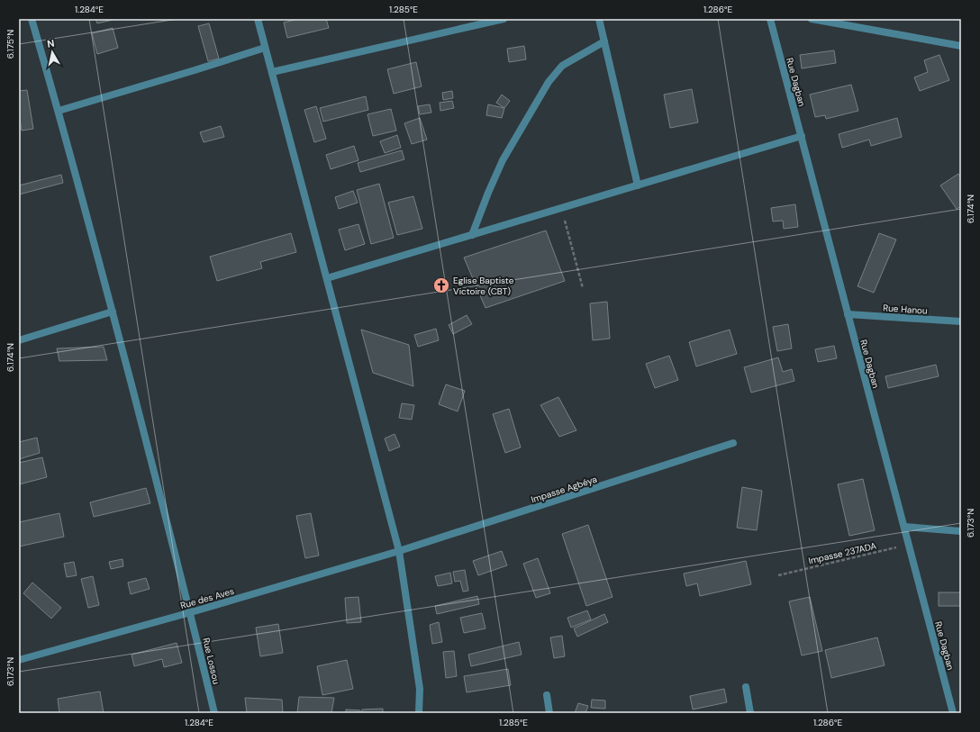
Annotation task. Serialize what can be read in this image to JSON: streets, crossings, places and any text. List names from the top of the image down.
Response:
{
  "streets": {
    "street": [
      "Rue Dagban",
      "Rue Hanou",
      "Impasse Agbéya",
      "Rue des Aves",
      "Rue Lossou"
    ],
    "path": ["Impasse 237ADA"]
  },
  "crossings": [
    ["Rue Dagban", "Rue Hanou"],
    ["Rue Dagban", "Impasse 237ADA"],
    ["Impasse Agbéya", "Rue des Aves"],
    ["Rue des Aves", "Rue Lossou"]
  ],
  "places": {
    "church": ["Eglise Baptiste Victoire (CBT)"]
  },
  "north": "top",
  "coordinates": [
    "1.284°E",
    "1.285°E",
    "1.286°E",
    "6.175°N",
    "6.174°N",
    "6.173°N"
  ]
}
